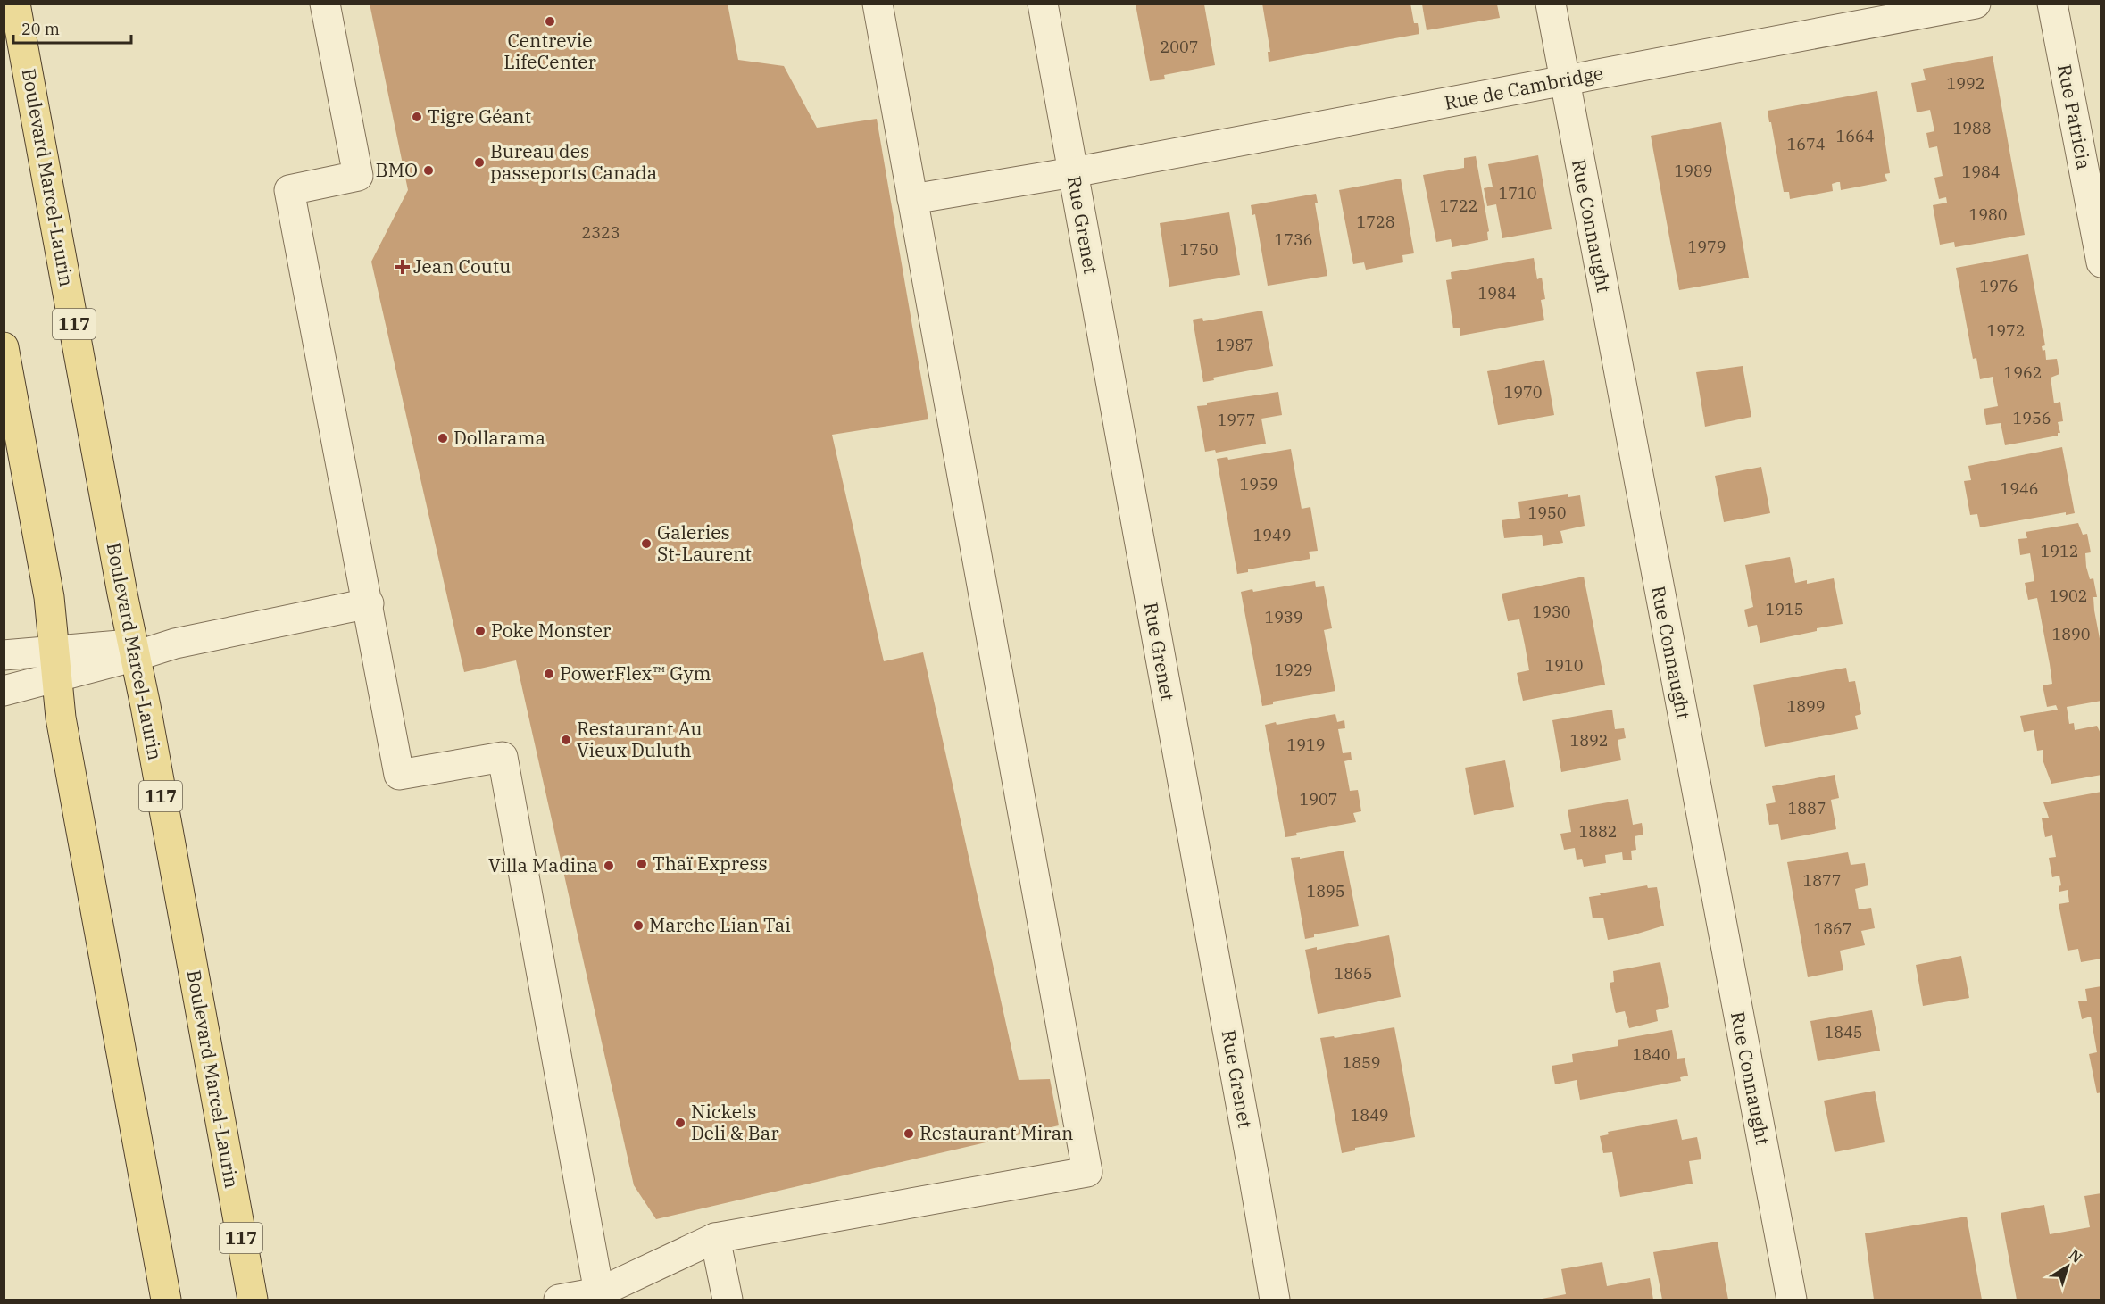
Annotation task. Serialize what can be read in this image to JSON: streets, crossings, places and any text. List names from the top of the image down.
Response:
{
  "streets": {
    "main road": ["Boulevard Marcel-Laurin", "117"],
    "street": [
      "Rue de Cambridge",
      "Rue Patricia",
      "Rue Grenet",
      "Rue Connaught"
    ]
  },
  "crossings": [
    ["Rue de Cambridge", "Rue Grenet"],
    ["Rue de Cambridge", "Rue Connaught"]
  ],
  "places": {
    "other": [
      "Centrevie LifeCenter",
      "Tigre Géant",
      "Bureau des passeports Canada",
      "BMO",
      "Dollarama",
      "Galeries St-Laurent",
      "Poke Monster",
      "PowerFlex™ Gym",
      "Restaurant Au Vieux Duluth",
      "Thaï Express",
      "Villa Madina",
      "Marche Lian Tai",
      "Nickels Deli & Bar",
      "Restaurant Miran"
    ],
    "health": ["Jean Coutu"]
  },
  "house_numbers": [
    "2007",
    "1992",
    "1988",
    "1664",
    "1674",
    "1989",
    "1984",
    "1710",
    "1722",
    "1980",
    "1728",
    "2323",
    "1736",
    "1979",
    "1750",
    "1976",
    "1984",
    "1972",
    "1987",
    "1962",
    "1970",
    "1956",
    "1977",
    "1959",
    "1946",
    "1950",
    "1949",
    "1912",
    "1902",
    "1915",
    "1930",
    "1939",
    "1890",
    "1910",
    "1929",
    "1899",
    "1892",
    "1919",
    "1907",
    "1887",
    "1882",
    "1877",
    "1895",
    "1867",
    "1865",
    "1845",
    "1840",
    "1859",
    "1849"
  ],
  "scale_bar": "20 m",
  "north": "top right"
}
